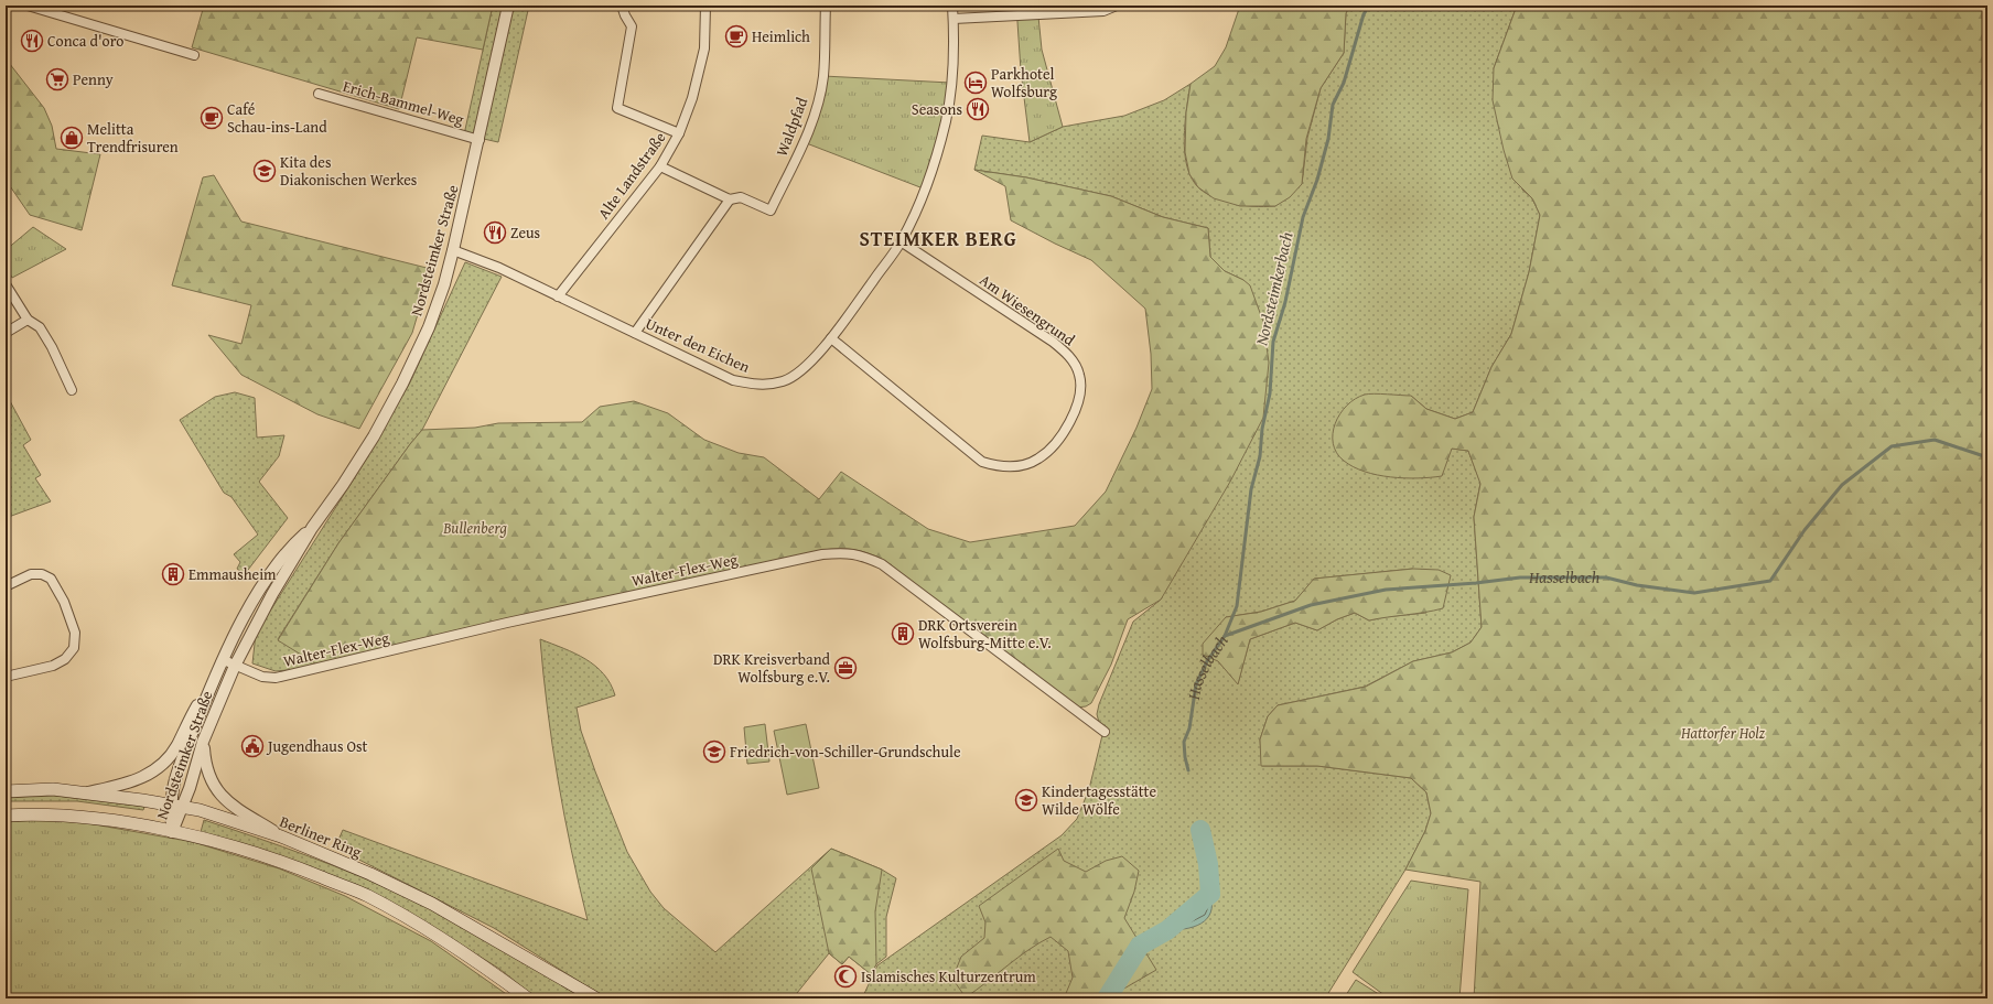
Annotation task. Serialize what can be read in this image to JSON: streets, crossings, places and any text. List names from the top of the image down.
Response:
{
  "streets": {
    "main road": ["Berliner Ring"],
    "street": [
      "Erich-Bammel-Weg",
      "Waldpfad",
      "Alte Landstraße",
      "Nordsteimker Straße",
      "Am Wiesengrund",
      "Unter den Eichen",
      "Walter-Flex-Weg"
    ]
  },
  "crossings": [
    ["Erich-Bammel-Weg", "Nordsteimker Straße"],
    ["Waldpfad", "Alte Landstraße"],
    ["Alte Landstraße", "Unter den Eichen"],
    ["Nordsteimker Straße", "Unter den Eichen"],
    ["Nordsteimker Straße", "Walter-Flex-Weg"],
    ["Nordsteimker Straße", "Berliner Ring"],
    ["Am Wiesengrund", "Unter den Eichen"]
  ],
  "districts": ["STEIMKER BERG"],
  "water": ["Nordsteimkerbach", "Hasselbach"],
  "parks": ["Bullenberg", "Hattorfer Holz"],
  "places": {
    "cafe": ["Heimlich", "Café Schau-ins-Land"],
    "restaurant": ["Conca d'oro", "Seasons", "Zeus"],
    "supermarket": ["Penny"],
    "hotel": ["Parkhotel Wolfsburg"],
    "shop": ["Melitta Trendfrisuren"],
    "school or university": ["Kita des Diakonischen Werkes", "Friedrich-von-Schiller-Grundschule", "Kindertagesstätte Wilde Wölfe"],
    "building": ["Emmausheim", "DRK Ortsverein Wolfsburg-Mitte e.V."],
    "office": ["DRK Kreisverband Wolfsburg e.V."],
    "public building": ["Jugendhaus Ost"],
    "mosque": ["Islamisches Kulturzentrum"]
  }
}
